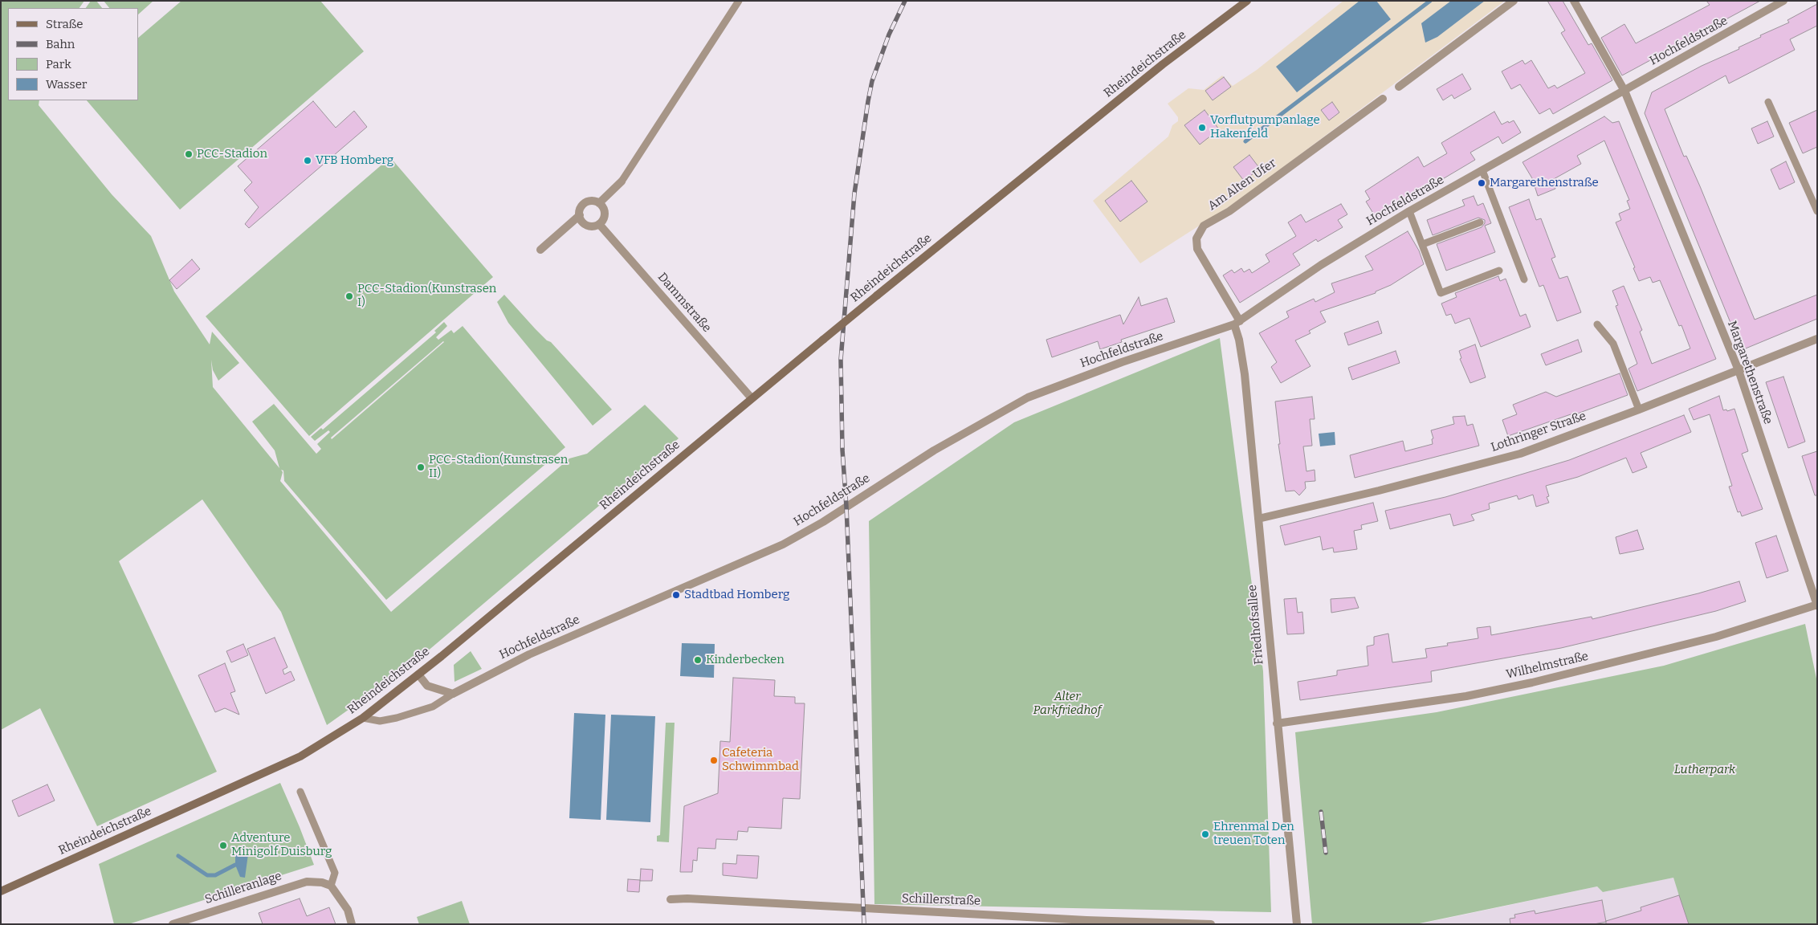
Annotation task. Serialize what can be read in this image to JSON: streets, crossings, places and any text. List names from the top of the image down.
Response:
{
  "streets": {
    "main road": ["Rheindeichstraße"],
    "street": [
      "Hochfeldstraße",
      "Am Alten Ufer",
      "Dammstraße",
      "Margarethenstraße",
      "Lothringer Straße",
      "Friedhofsallee",
      "Wilhelmstraße",
      "Schilleranlage",
      "Schillerstraße"
    ]
  },
  "crossings": [
    ["Hochfeldstraße", "Rheindeichstraße"],
    ["Hochfeldstraße", "Am Alten Ufer"],
    ["Hochfeldstraße", "Margarethenstraße"],
    ["Hochfeldstraße", "Friedhofsallee"],
    ["Rheindeichstraße", "Dammstraße"],
    ["Am Alten Ufer", "Friedhofsallee"],
    ["Margarethenstraße", "Lothringer Straße"],
    ["Margarethenstraße", "Wilhelmstraße"],
    ["Lothringer Straße", "Friedhofsallee"],
    ["Friedhofsallee", "Wilhelmstraße"]
  ],
  "parks": ["Alter Parkfriedhof", "Lutherpark"],
  "places": [
    "Vorflutpumpanlage Hakenfeld",
    "PCC-Stadion",
    "VFB Homberg",
    "Margarethenstraße",
    "PCC-Stadion(Kunstrasen I)",
    "PCC-Stadion(Kunstrasen II)",
    "Stadtbad Homberg",
    "Kinderbecken",
    "Cafeteria Schwimmbad",
    "Ehrenmal Den treuen Toten",
    "Adventure Minigolf Duisburg"
  ],
  "legend": [
    "Straße",
    "Bahn",
    "Park",
    "Wasser"
  ]
}
